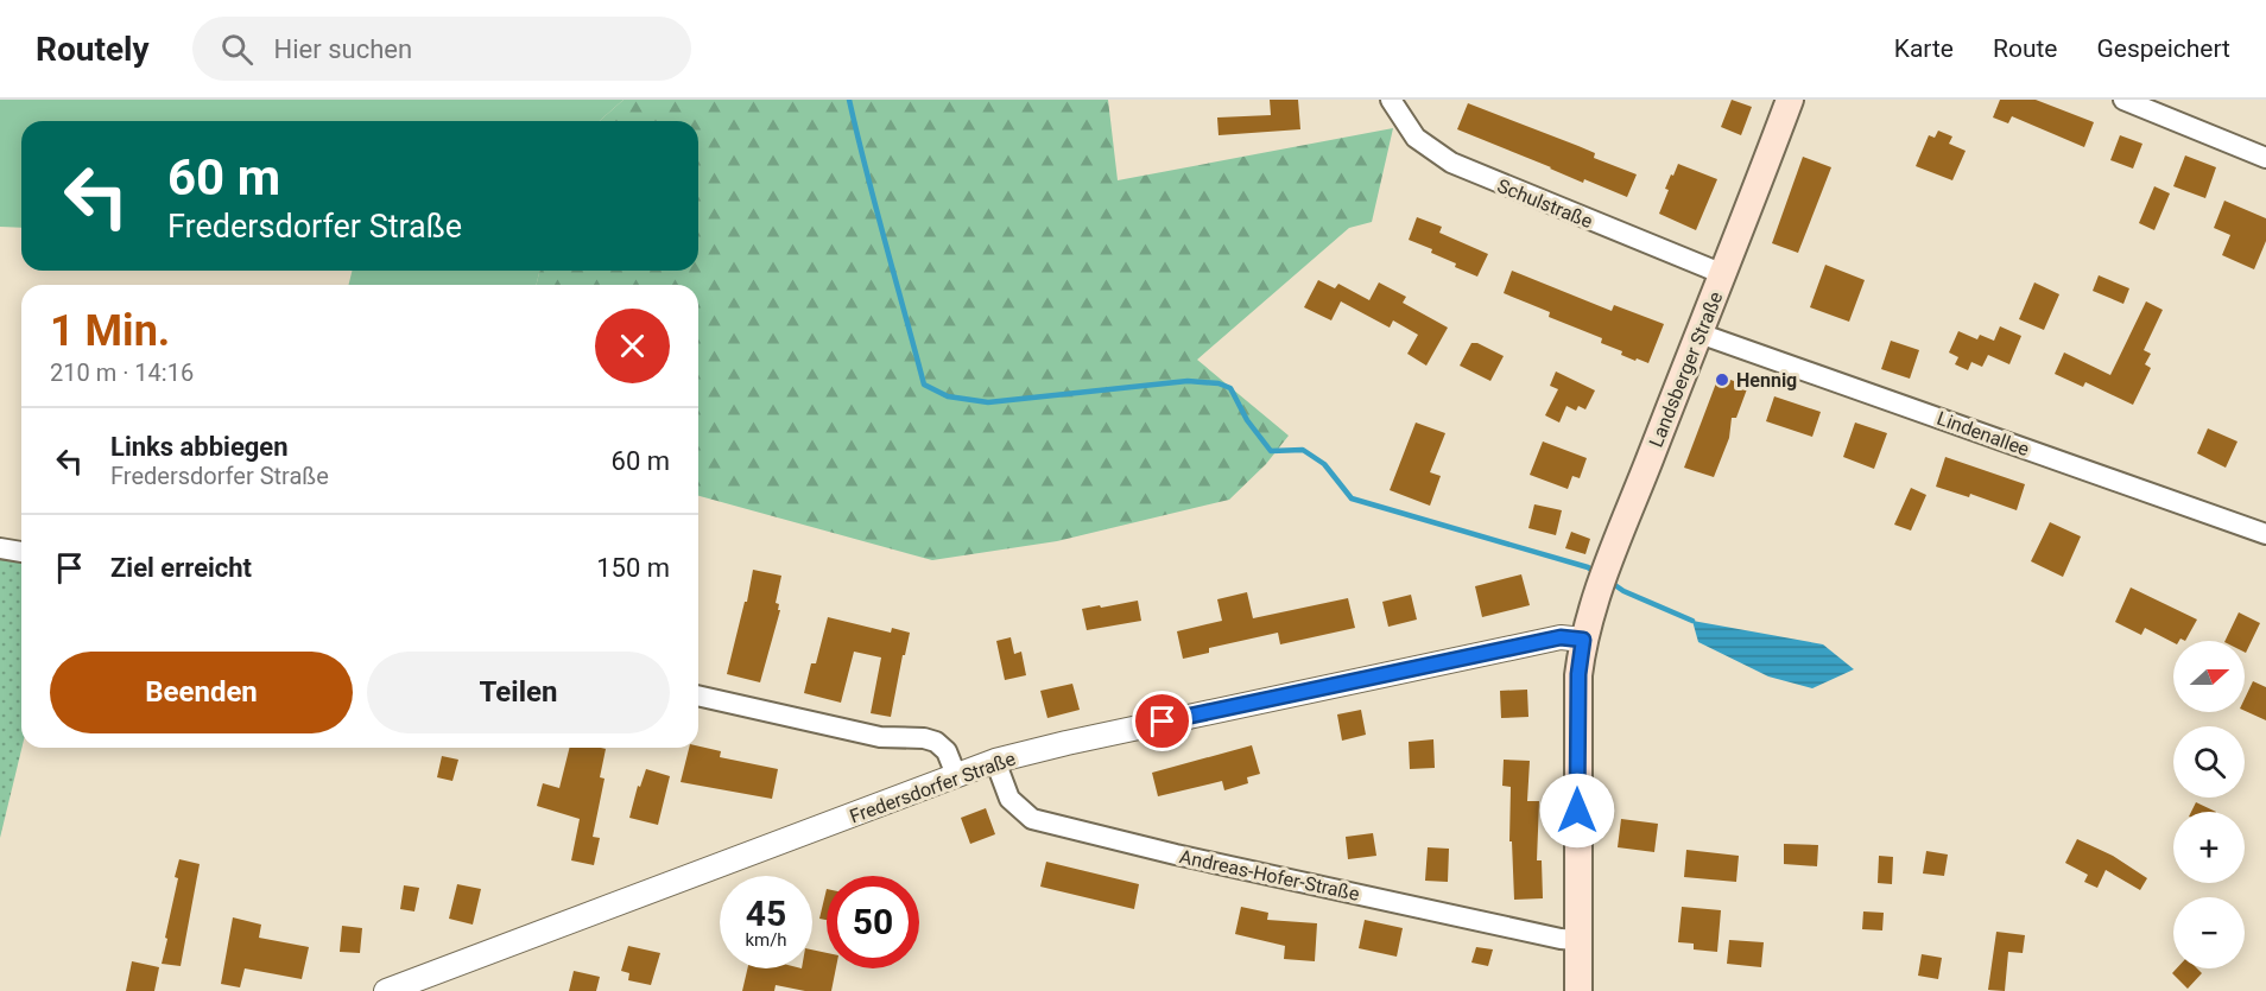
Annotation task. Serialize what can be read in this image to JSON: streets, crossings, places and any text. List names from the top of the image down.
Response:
{
  "streets": {
    "main road": ["Landsberger Straße"],
    "street": [
      "Schulstraße",
      "Lindenallee",
      "Fredersdorfer Straße",
      "Andreas-Hofer-Straße"
    ]
  },
  "crossings": [
    ["Schulstraße", "Landsberger Straße"],
    ["Landsberger Straße", "Lindenallee"],
    ["Landsberger Straße", "Fredersdorfer Straße"],
    ["Landsberger Straße", "Andreas-Hofer-Straße"],
    ["Fredersdorfer Straße", "Andreas-Hofer-Straße"]
  ],
  "places": ["Hennig"],
  "north": "right",
  "page": {
    "header": "Routely",
    "search": "Hier suchen",
    "nav": ["Karte", "Route", "Gespeichert"],
    "turn": ["60 m", "Fredersdorfer Straße"],
    "heading": ["1 Min.", "210 m · 14:16"],
    "list": [
      {
        "name": "Links abbiegen",
        "note": "Fredersdorfer Straße",
        "value": "60 m"
      },
      {
        "name": "Ziel erreicht",
        "value": "150 m"
      }
    ],
    "buttons": ["Beenden", "Teilen"],
    "map_buttons": ["+", "−"],
    "speed": "45 km/h",
    "limit": "50"
  }
}
